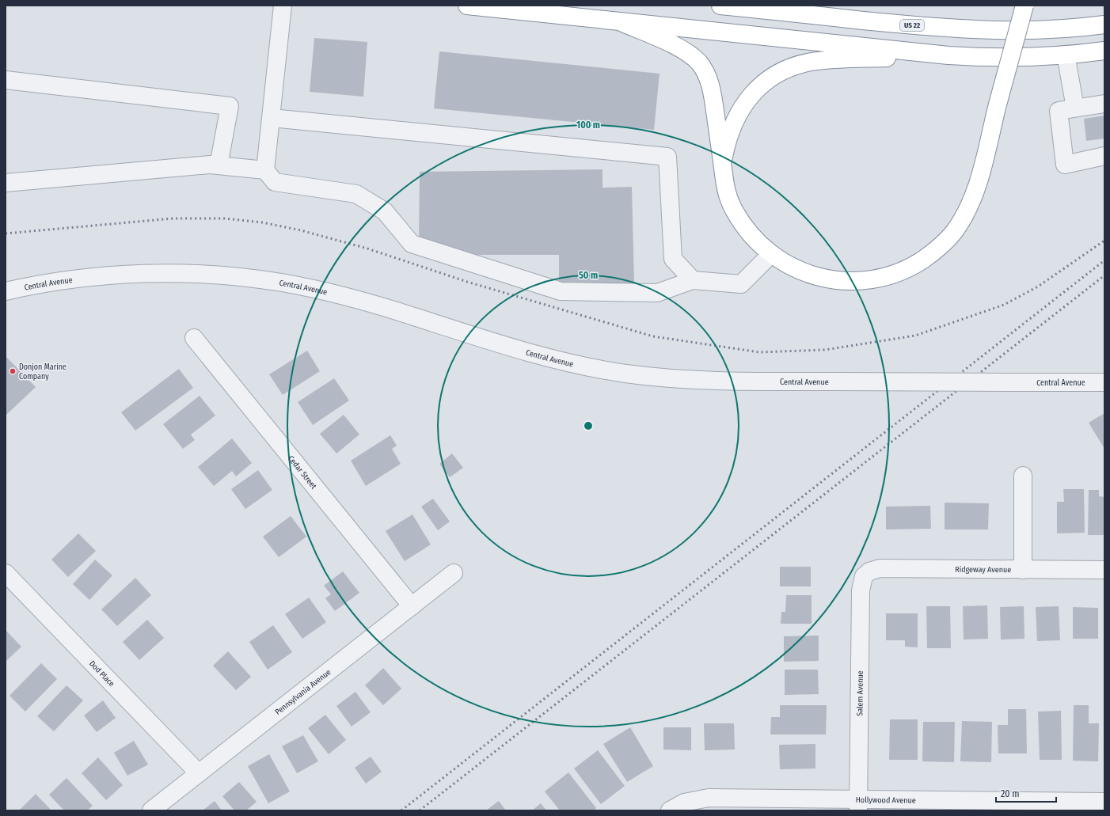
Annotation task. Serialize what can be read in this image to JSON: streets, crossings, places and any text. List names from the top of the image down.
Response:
{
  "streets": {
    "highway": ["US 22"],
    "street": [
      "Central Avenue",
      "Cedar Street",
      "Ridgeway Avenue",
      "Dod Place",
      "Pennsylvania Avenue",
      "Salem Avenue",
      "Hollywood Avenue"
    ]
  },
  "crossings": [
    ["Cedar Street", "Pennsylvania Avenue"],
    ["Ridgeway Avenue", "Salem Avenue"],
    ["Dod Place", "Pennsylvania Avenue"],
    ["Salem Avenue", "Hollywood Avenue"]
  ],
  "places": ["Donjon Marine Company"],
  "scale_bar": "20 m",
  "rings": ["100 m", "50 m"]
}
